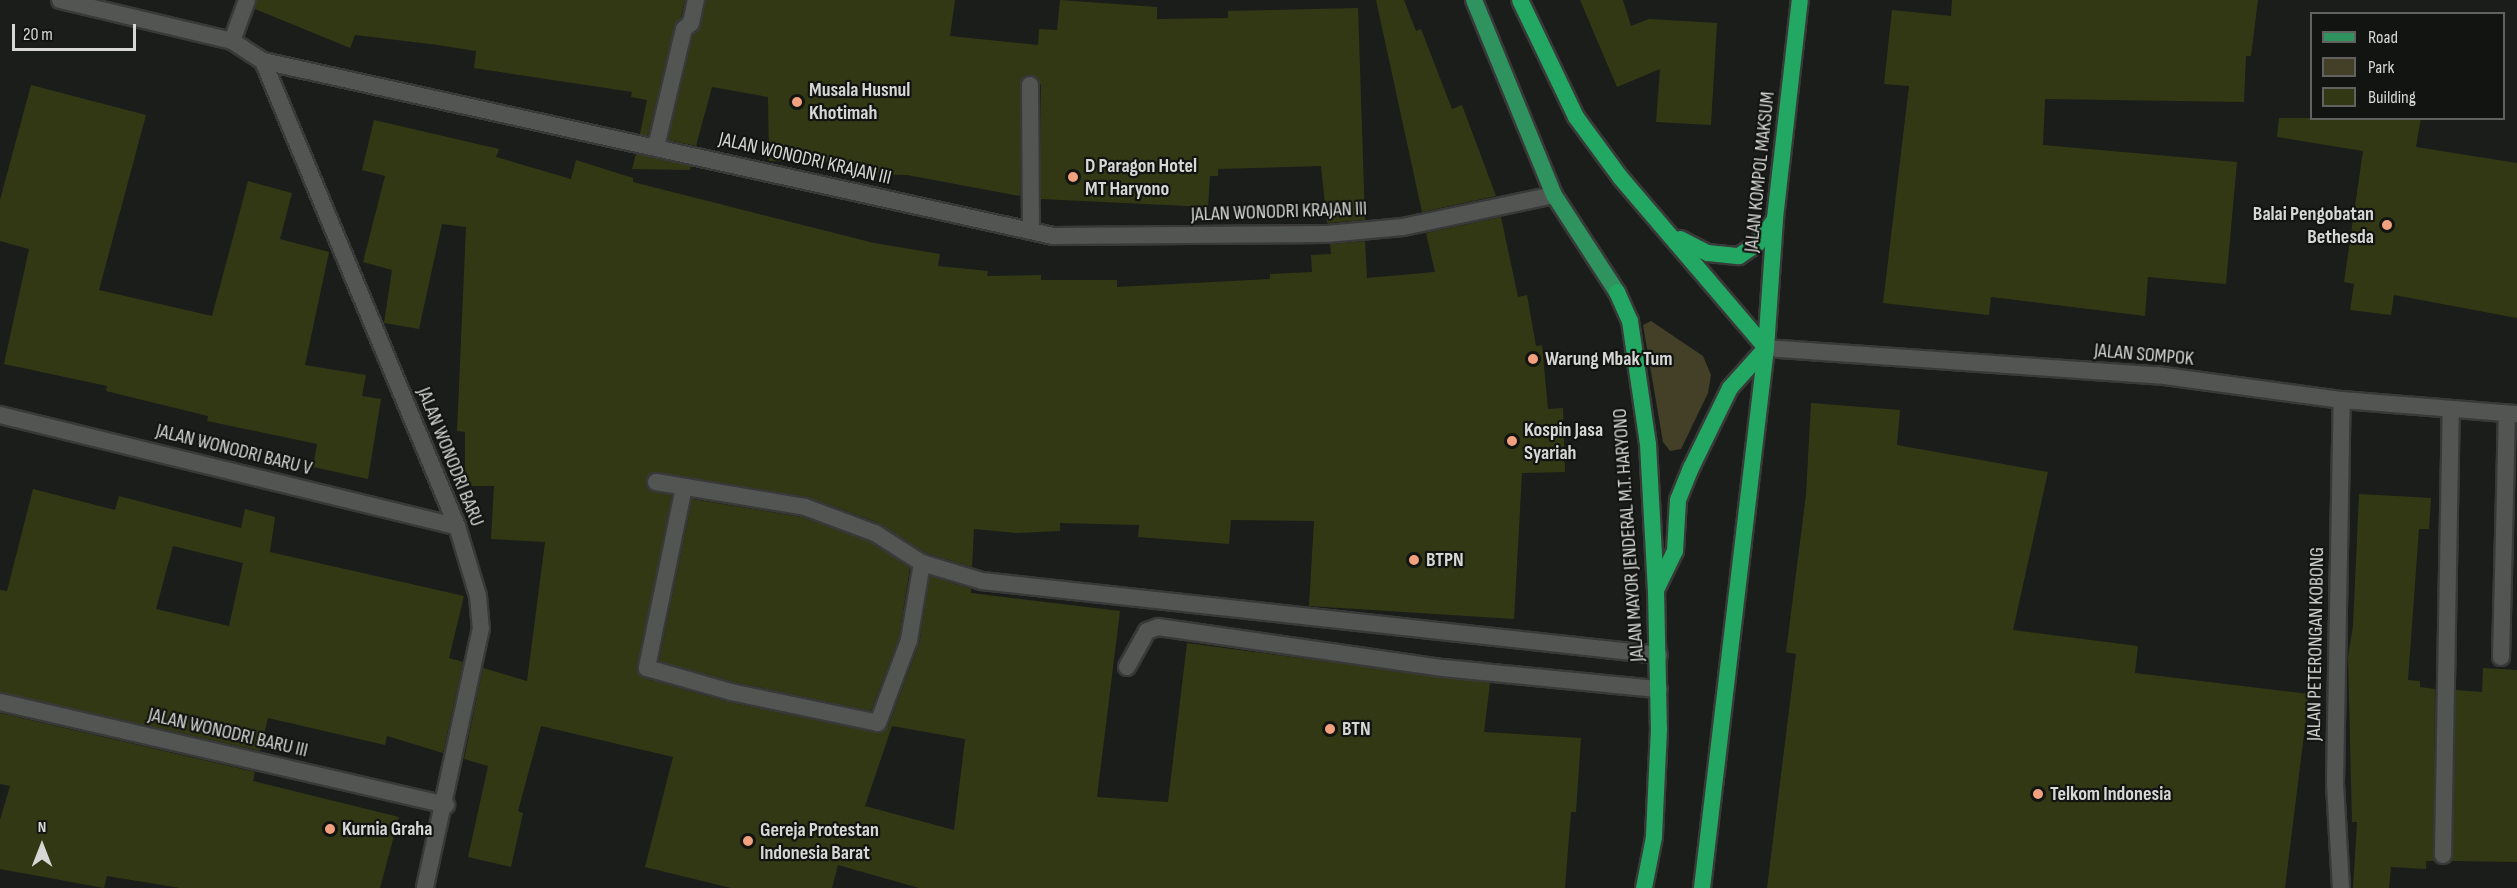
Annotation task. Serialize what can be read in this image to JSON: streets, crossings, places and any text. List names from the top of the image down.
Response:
{
  "streets": {
    "highway": ["JALAN KOMPOL MAKSUM", "JALAN MAYOR JENDERAL M.T. HARYONO"],
    "street": [
      "JALAN WONODRI KRAJAN III",
      "JALAN SOMPOK",
      "JALAN WONODRI BARU V",
      "JALAN WONODRI BARU",
      "JALAN PETERONGAN KOBONG",
      "JALAN WONODRI BARU III"
    ]
  },
  "crossings": [
    ["JALAN WONODRI KRAJAN III", "JALAN WONODRI BARU"],
    ["JALAN WONODRI KRAJAN III", "JALAN MAYOR JENDERAL M.T. HARYONO"],
    ["JALAN KOMPOL MAKSUM", "JALAN SOMPOK"],
    ["JALAN SOMPOK", "JALAN PETERONGAN KOBONG"],
    ["JALAN WONODRI BARU V", "JALAN WONODRI BARU"],
    ["JALAN WONODRI BARU", "JALAN WONODRI BARU III"]
  ],
  "places": [
    "Musala Husnul Khotimah",
    "D Paragon Hotel MT Haryono",
    "Balai Pengobatan Bethesda",
    "Warung Mbak Tum",
    "Kospin Jasa Syariah",
    "BTPN",
    "BTN",
    "Telkom Indonesia",
    "Kurnia Graha",
    "Gereja Protestan Indonesia Barat"
  ],
  "legend": ["Road", "Park", "Building"],
  "scale_bar": "20 m",
  "north": "top"
}
